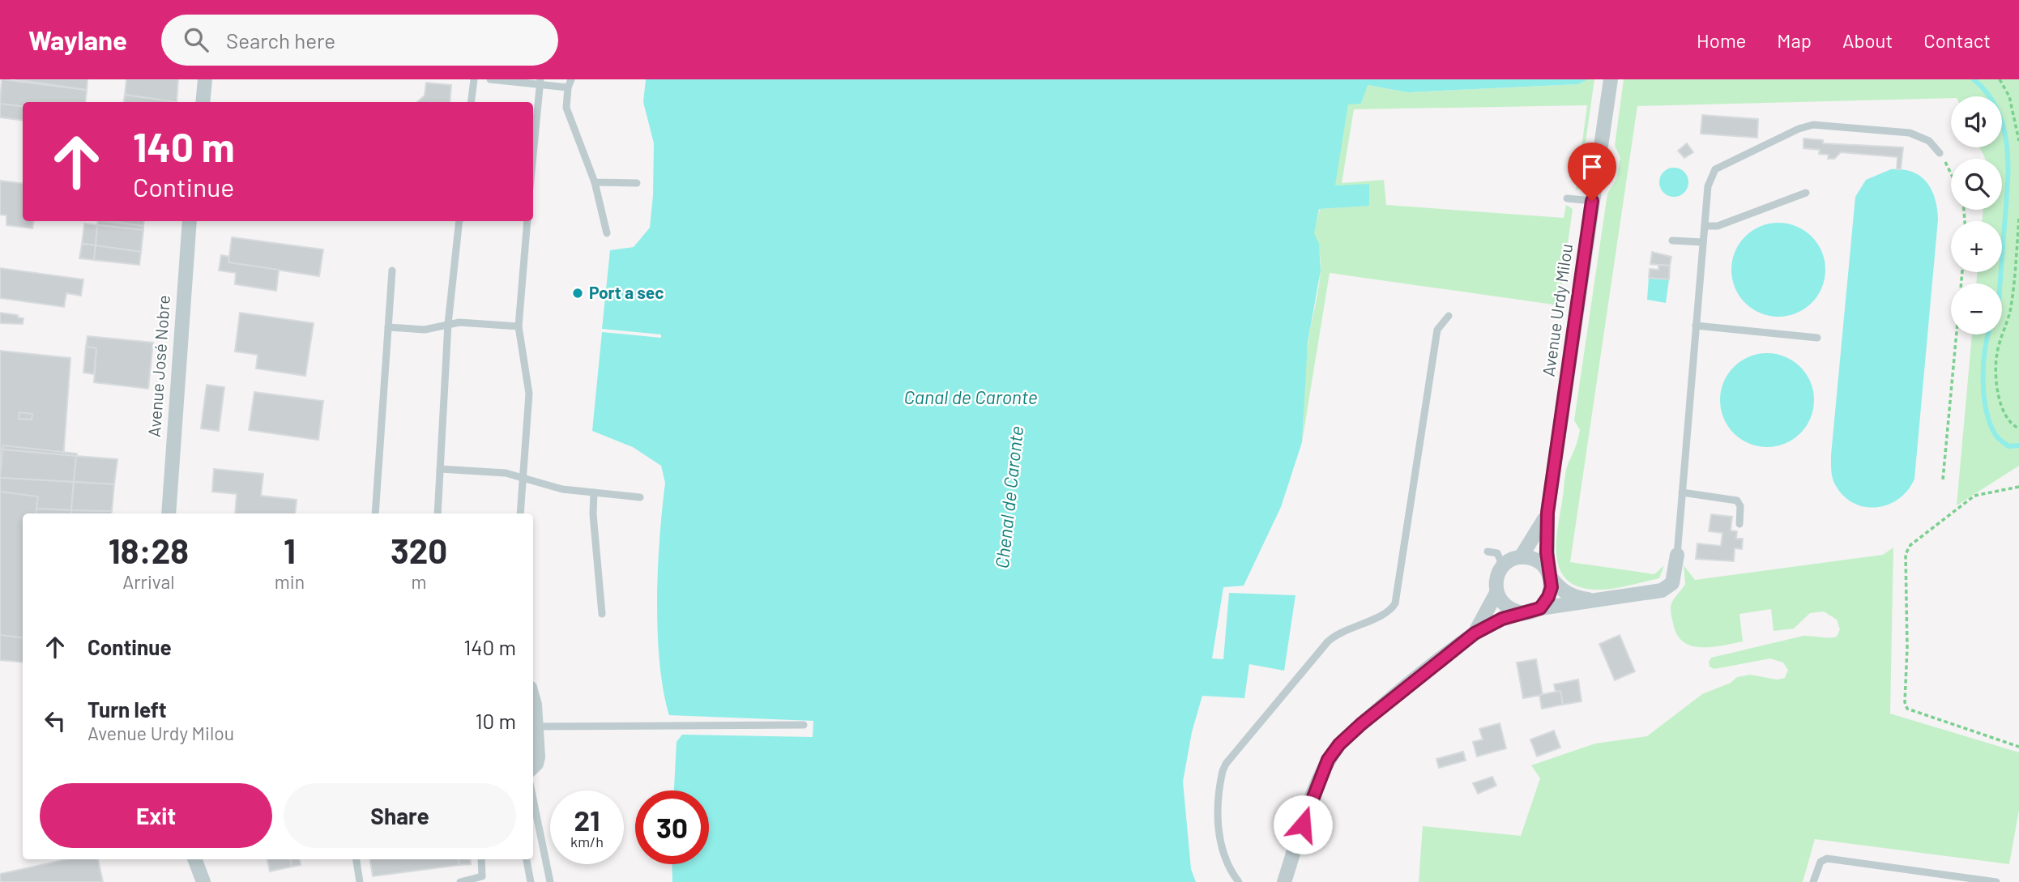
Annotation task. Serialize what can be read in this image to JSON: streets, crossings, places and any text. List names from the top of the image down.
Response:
{
  "streets": {
    "street": ["Avenue Urdy Milou", "Avenue José Nobre"]
  },
  "water": ["Canal de Caronte", "Chenal de Caronte"],
  "places": ["Port a sec"],
  "page": {
    "header": "Waylane",
    "search": "Search here",
    "nav": [
      "Home",
      "Map",
      "About",
      "Contact"
    ],
    "map_buttons": ["+", "−"],
    "turn": ["140 m", "Continue"],
    "eta": [
      "18:28",
      "Arrival",
      "1",
      "min",
      "320",
      "m"
    ],
    "list": [
      {
        "name": "Continue",
        "value": "140 m"
      },
      {
        "name": "Turn left",
        "note": "Avenue Urdy Milou",
        "value": "10 m"
      }
    ],
    "buttons": ["Exit", "Share"],
    "speed": "21 km/h",
    "limit": "30"
  }
}
